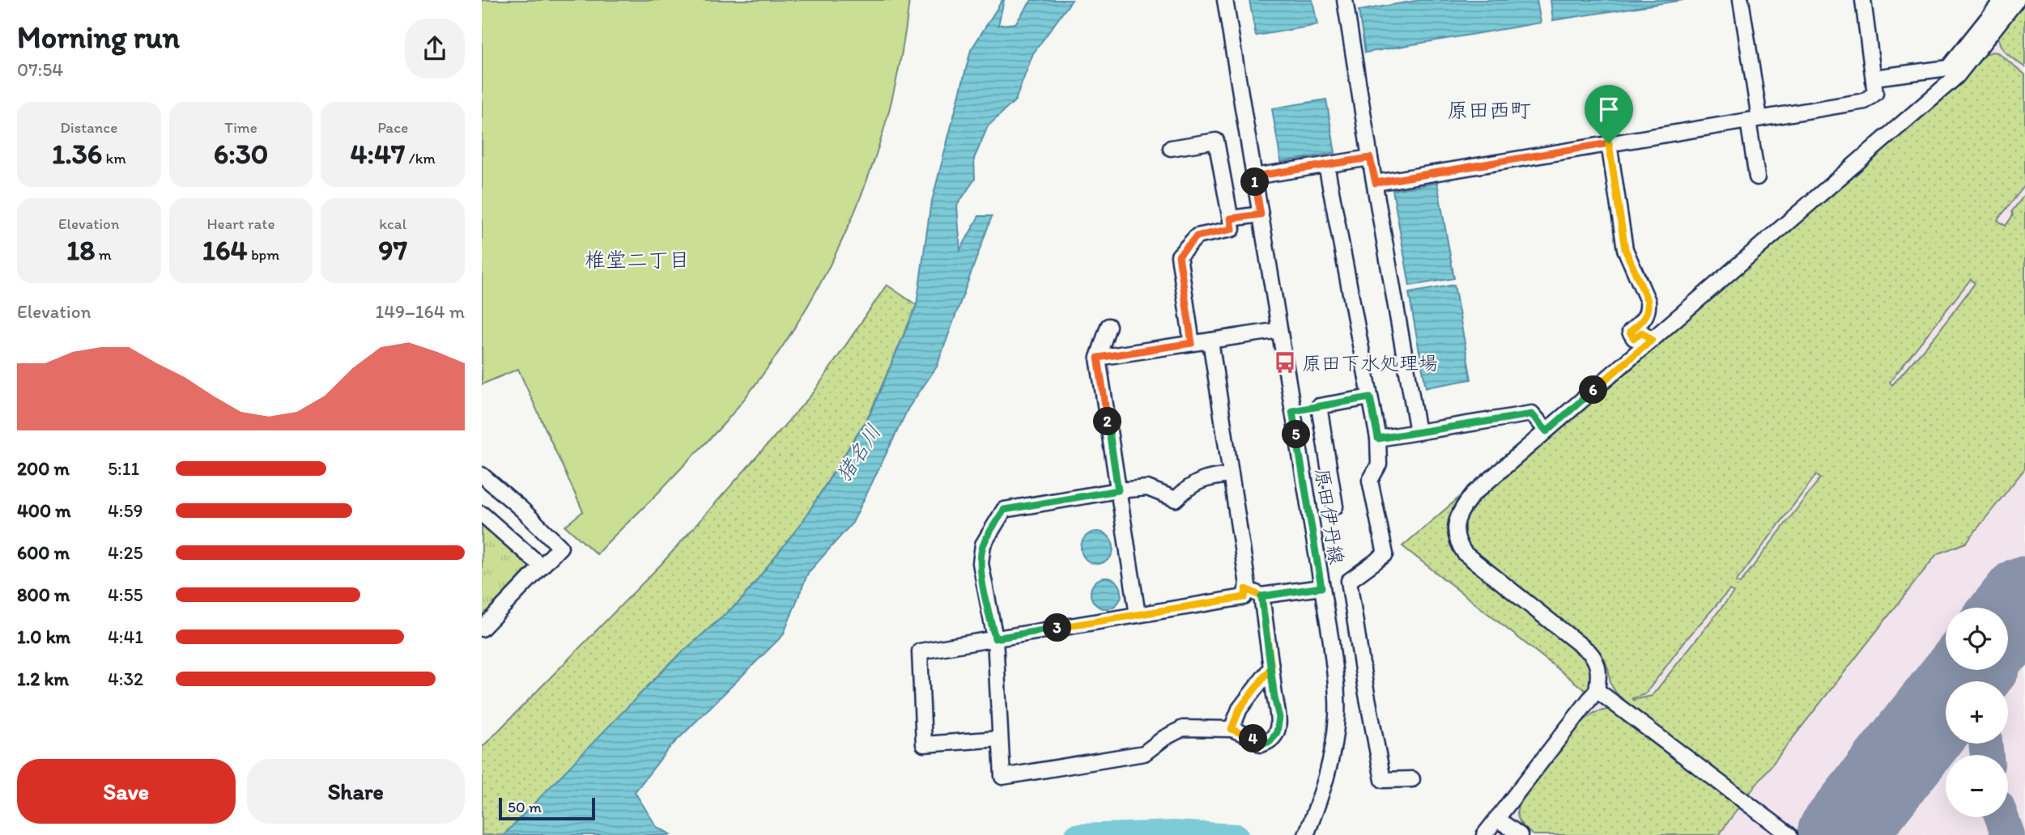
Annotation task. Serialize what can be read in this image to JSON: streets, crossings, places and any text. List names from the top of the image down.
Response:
{
  "streets": {
    "street": ["原田伊丹線"]
  },
  "districts": ["原田西町", "椎堂二丁目"],
  "water": ["猪名川"],
  "places": {
    "bus stop": ["原田下水処理場"]
  },
  "scale_bar": "50 m",
  "page": {
    "heading": ["Morning run", "07:54"],
    "stats": [
      ["Distance", "1.36 km"],
      ["Time", "6:30"],
      ["Pace", "4:47 /km"],
      ["Elevation", "18 m"],
      ["Heart rate", "164 bpm"],
      ["kcal", "97"]
    ],
    "pins": [
      "1",
      "6",
      "2",
      "5",
      "3",
      "4"
    ],
    "chart": ["Elevation", "149–164 m"],
    "list": [
      {
        "name": "200 m",
        "note": "5:11"
      },
      {
        "name": "400 m",
        "note": "4:59"
      },
      {
        "name": "600 m",
        "note": "4:25"
      },
      {
        "name": "800 m",
        "note": "4:55"
      },
      {
        "name": "1.0 km",
        "note": "4:41"
      },
      {
        "name": "1.2 km",
        "note": "4:32"
      }
    ],
    "map_buttons": ["+", "−"],
    "buttons": ["Save", "Share"],
    "scale": "50 m"
  }
}
